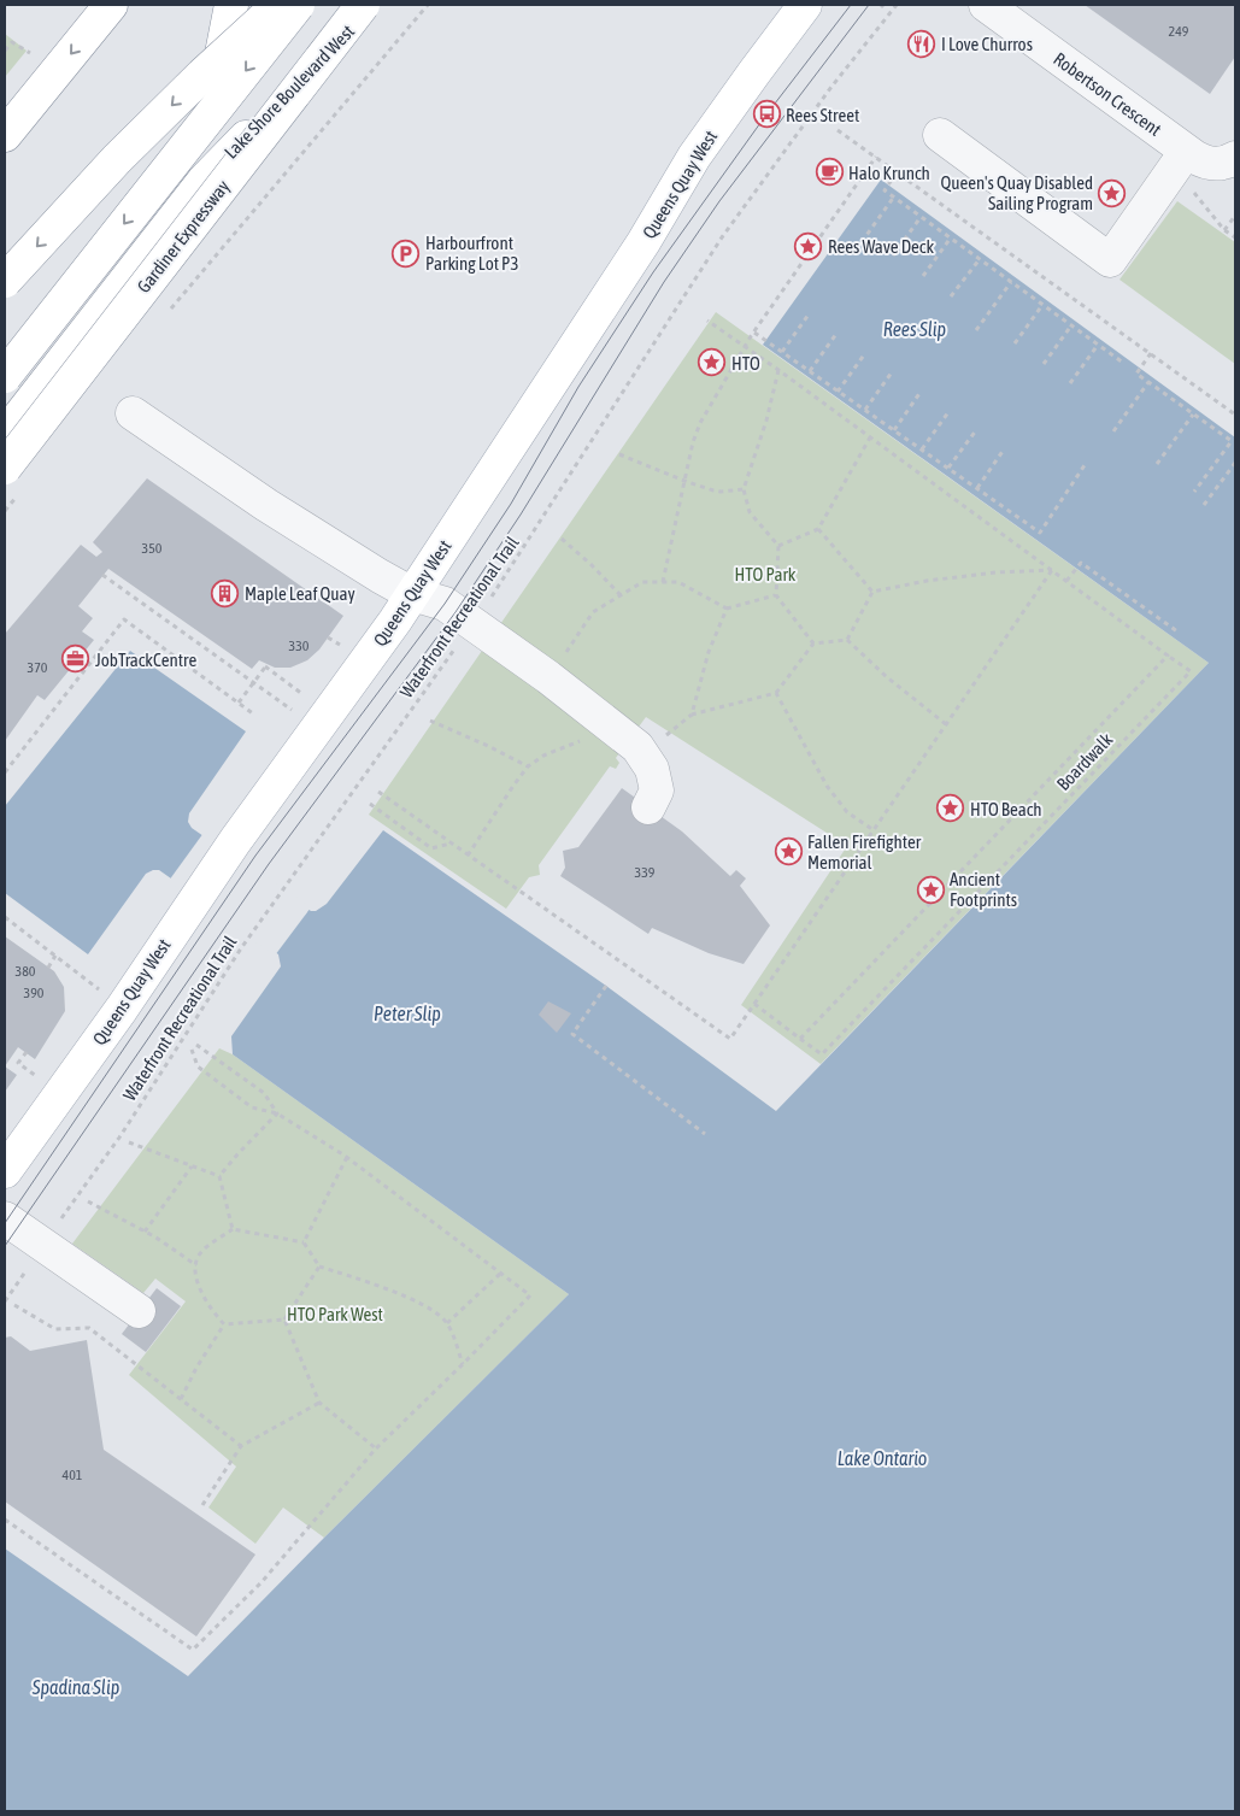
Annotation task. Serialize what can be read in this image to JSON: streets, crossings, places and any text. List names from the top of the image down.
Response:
{
  "streets": {
    "main road": ["Lake Shore Boulevard West", "Queens Quay West", "Gardiner Expressway"],
    "street": ["Robertson Crescent"],
    "path": ["Waterfront Recreational Trail", "Boardwalk"]
  },
  "water": [
    "Rees Slip",
    "Peter Slip",
    "Lake Ontario",
    "Spadina Slip"
  ],
  "parks": ["HTO Park", "HTO Park West"],
  "places": {
    "restaurant": ["I Love Churros"],
    "bus stop": ["Rees Street"],
    "cafe": ["Halo Krunch"],
    "place": [
      "Queen's Quay Disabled Sailing Program",
      "Rees Wave Deck",
      "HTO",
      "HTO Beach",
      "Fallen Firefighter Memorial",
      "Ancient Footprints"
    ],
    "parking": ["Harbourfront Parking Lot P3"],
    "building": ["Maple Leaf Quay"],
    "office": ["JobTrackCentre"]
  },
  "house_numbers": [
    "249",
    "350",
    "330",
    "370",
    "339",
    "380",
    "390",
    "401"
  ]
}
